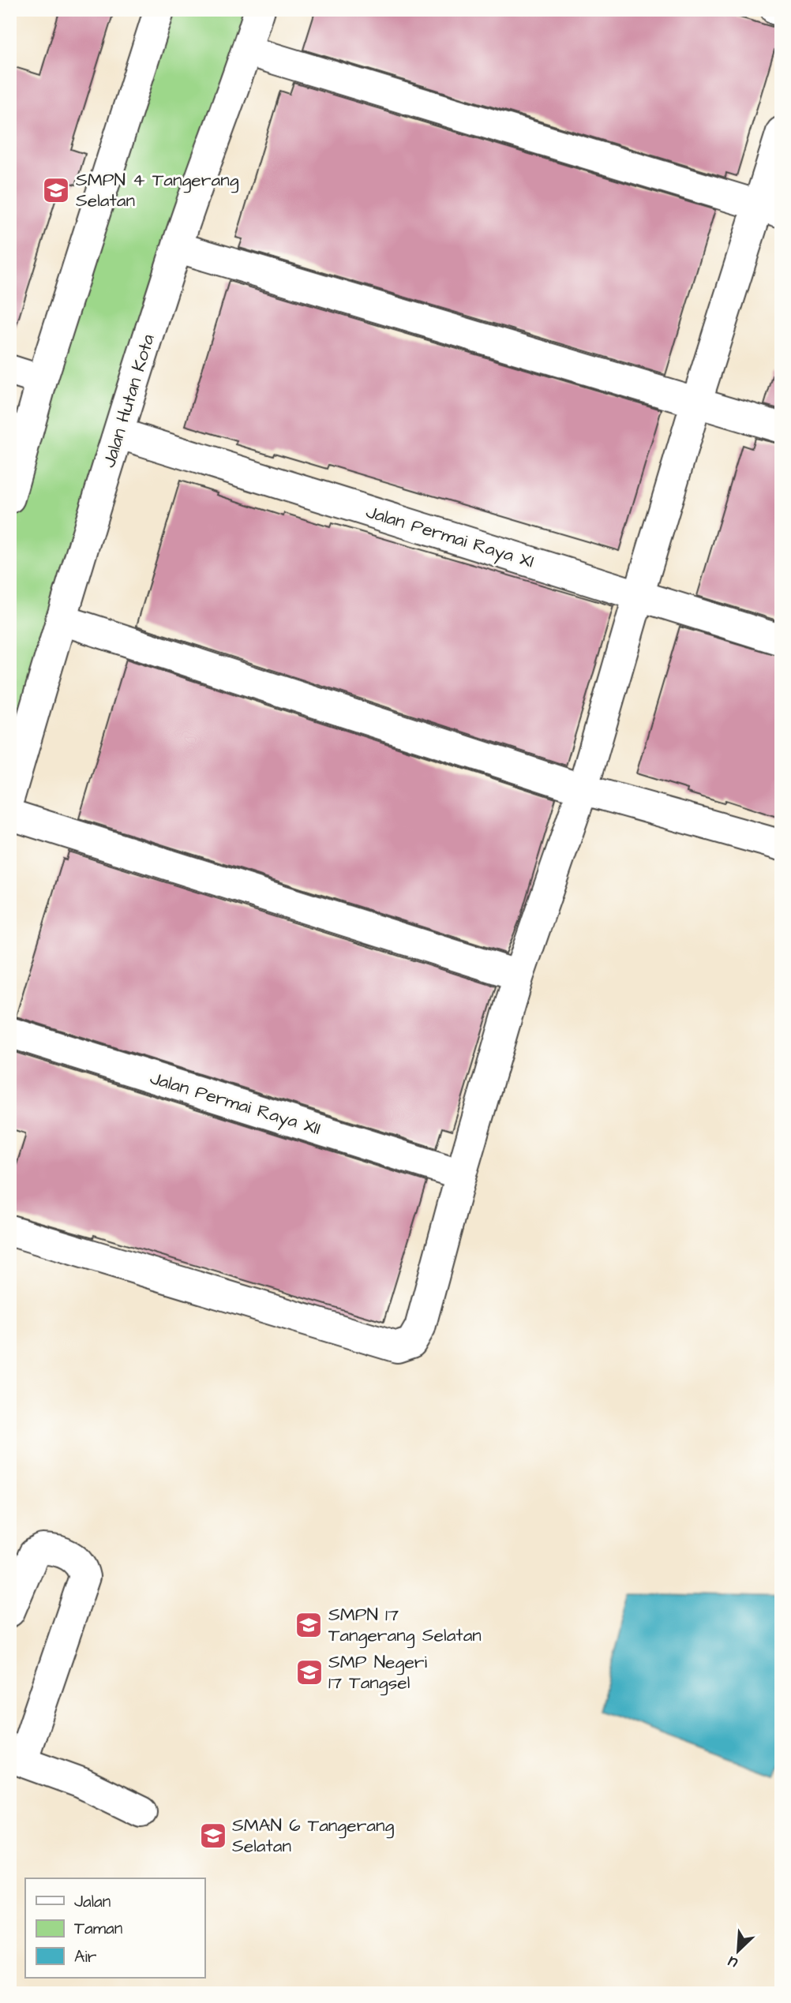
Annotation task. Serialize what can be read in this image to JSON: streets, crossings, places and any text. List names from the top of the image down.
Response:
{
  "streets": {
    "street": ["Jalan Hutan Kota", "Jalan Permai Raya XI", "Jalan Permai Raya XII"]
  },
  "crossings": [
    ["Jalan Hutan Kota", "Jalan Permai Raya XI"]
  ],
  "places": {
    "school or university": [
      "SMPN 4 Tangerang Selatan",
      "SMPN 17 Tangerang Selatan",
      "SMP Negeri 17 Tangsel",
      "SMAN 6 Tangerang Selatan"
    ]
  },
  "legend": ["Jalan", "Taman", "Air"],
  "north": "bottom left"
}
